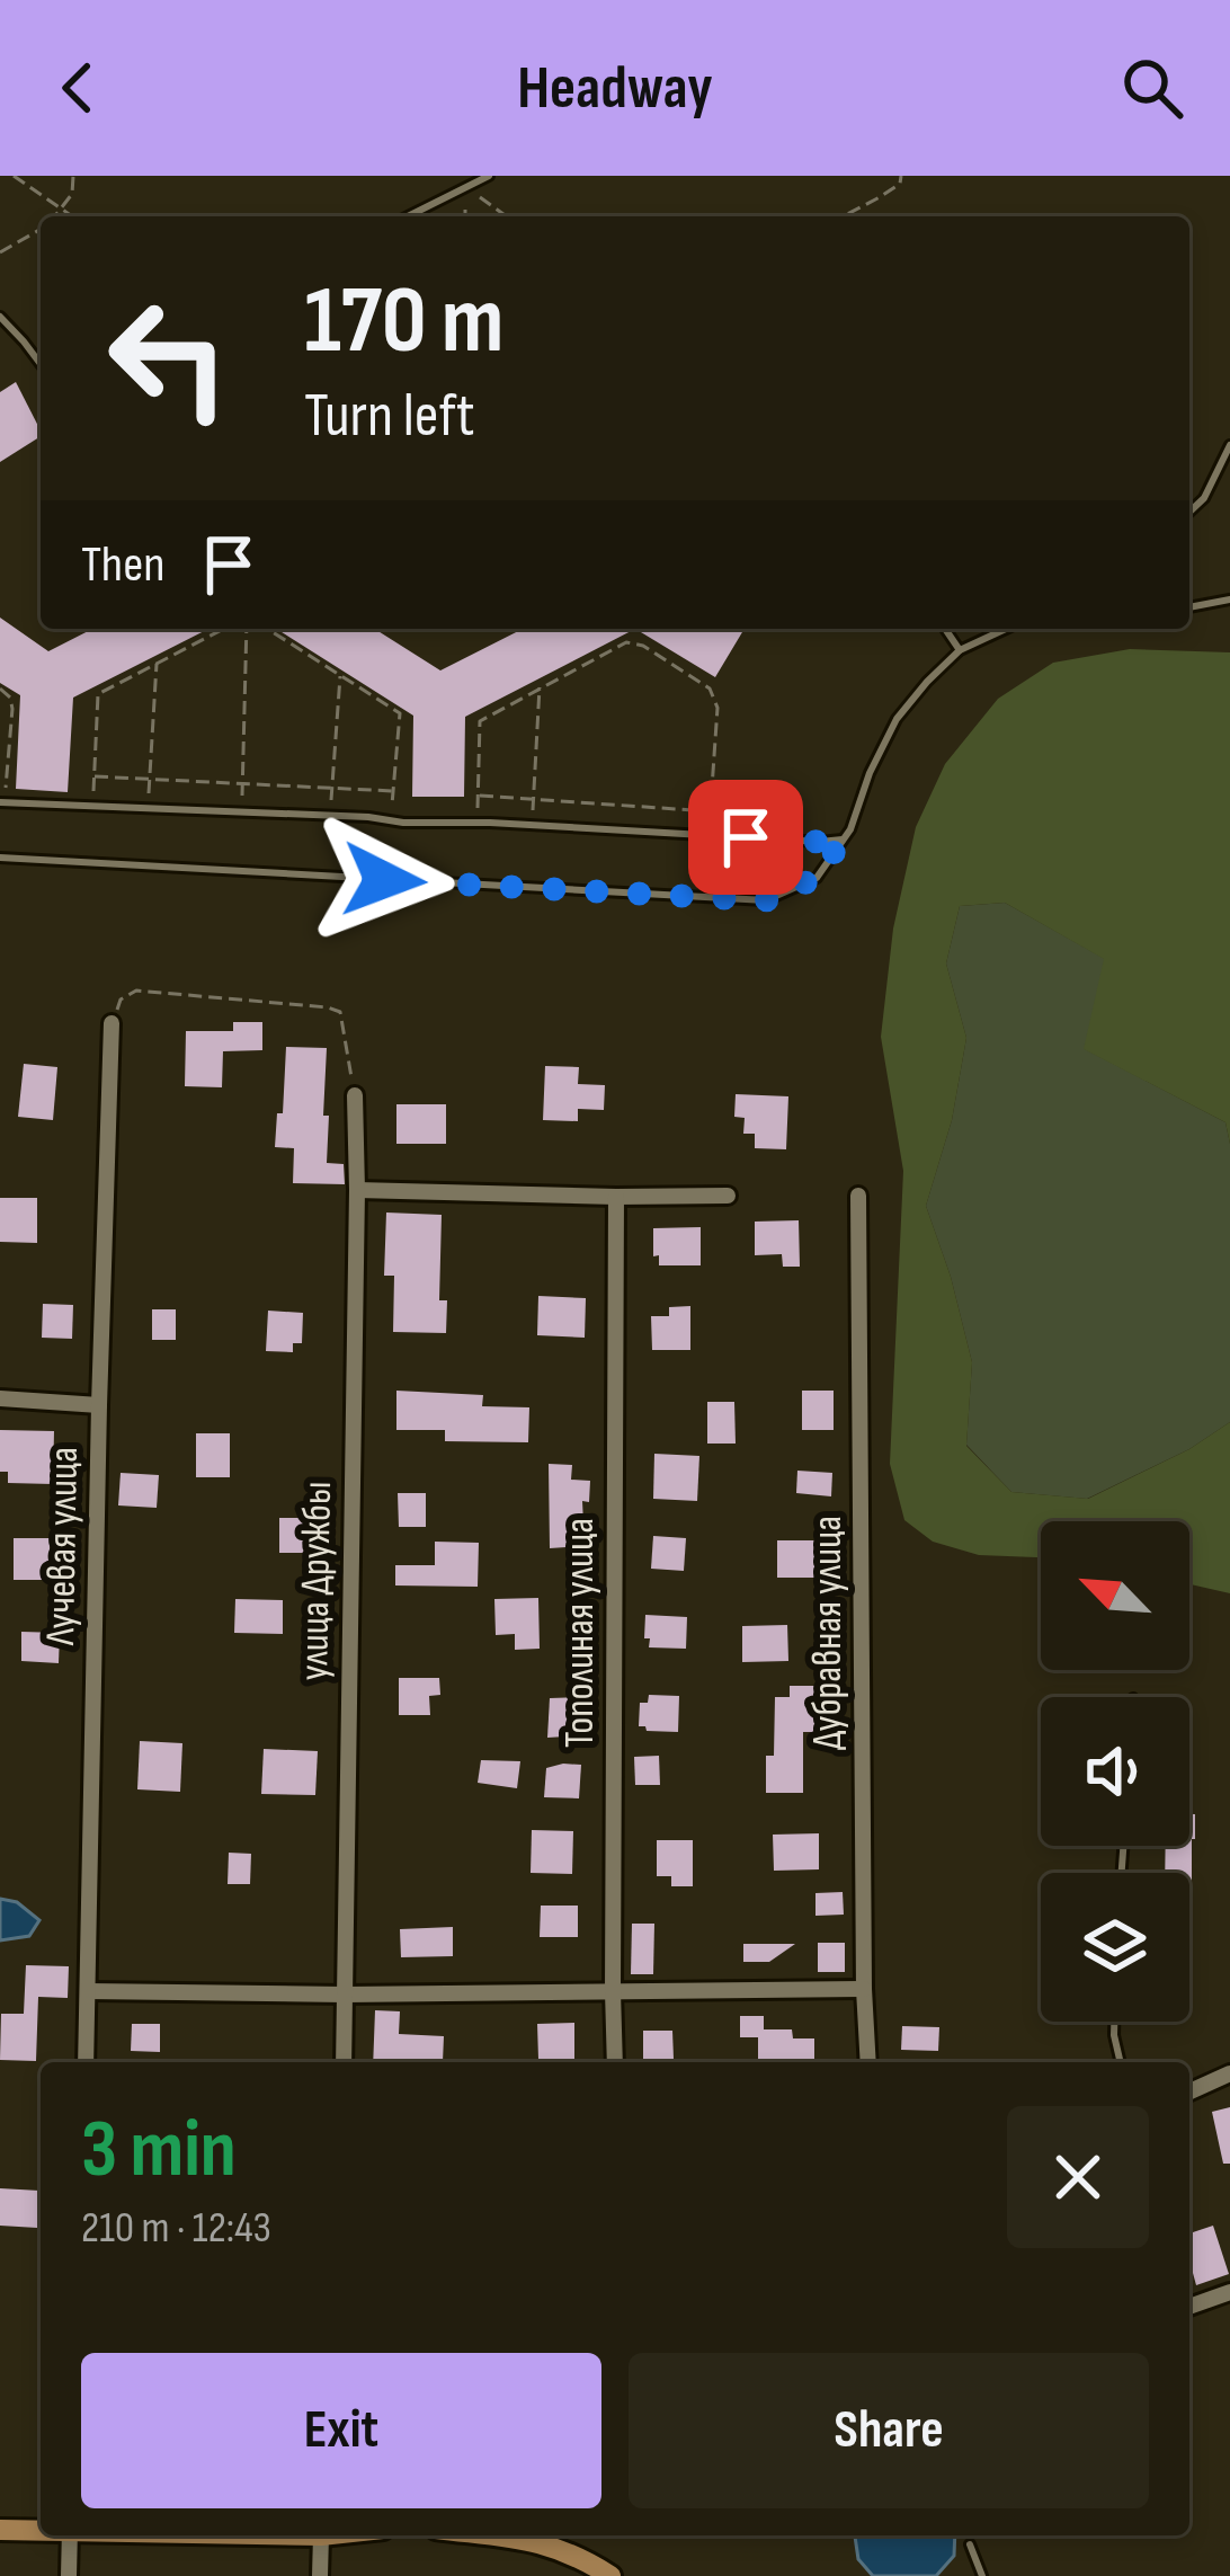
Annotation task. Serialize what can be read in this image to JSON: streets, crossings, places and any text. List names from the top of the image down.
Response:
{
  "streets": {
    "street": [
      "Лучевая улица",
      "улица Дружбы",
      "Тополиная улица",
      "Дубравная улица"
    ]
  },
  "north": "top left",
  "page": {
    "header": "Headway",
    "turn": ["170 m", "Turn left"],
    "then": "Then",
    "heading": ["3 min", "210 m · 12:43"],
    "buttons": ["Exit", "Share"]
  }
}
